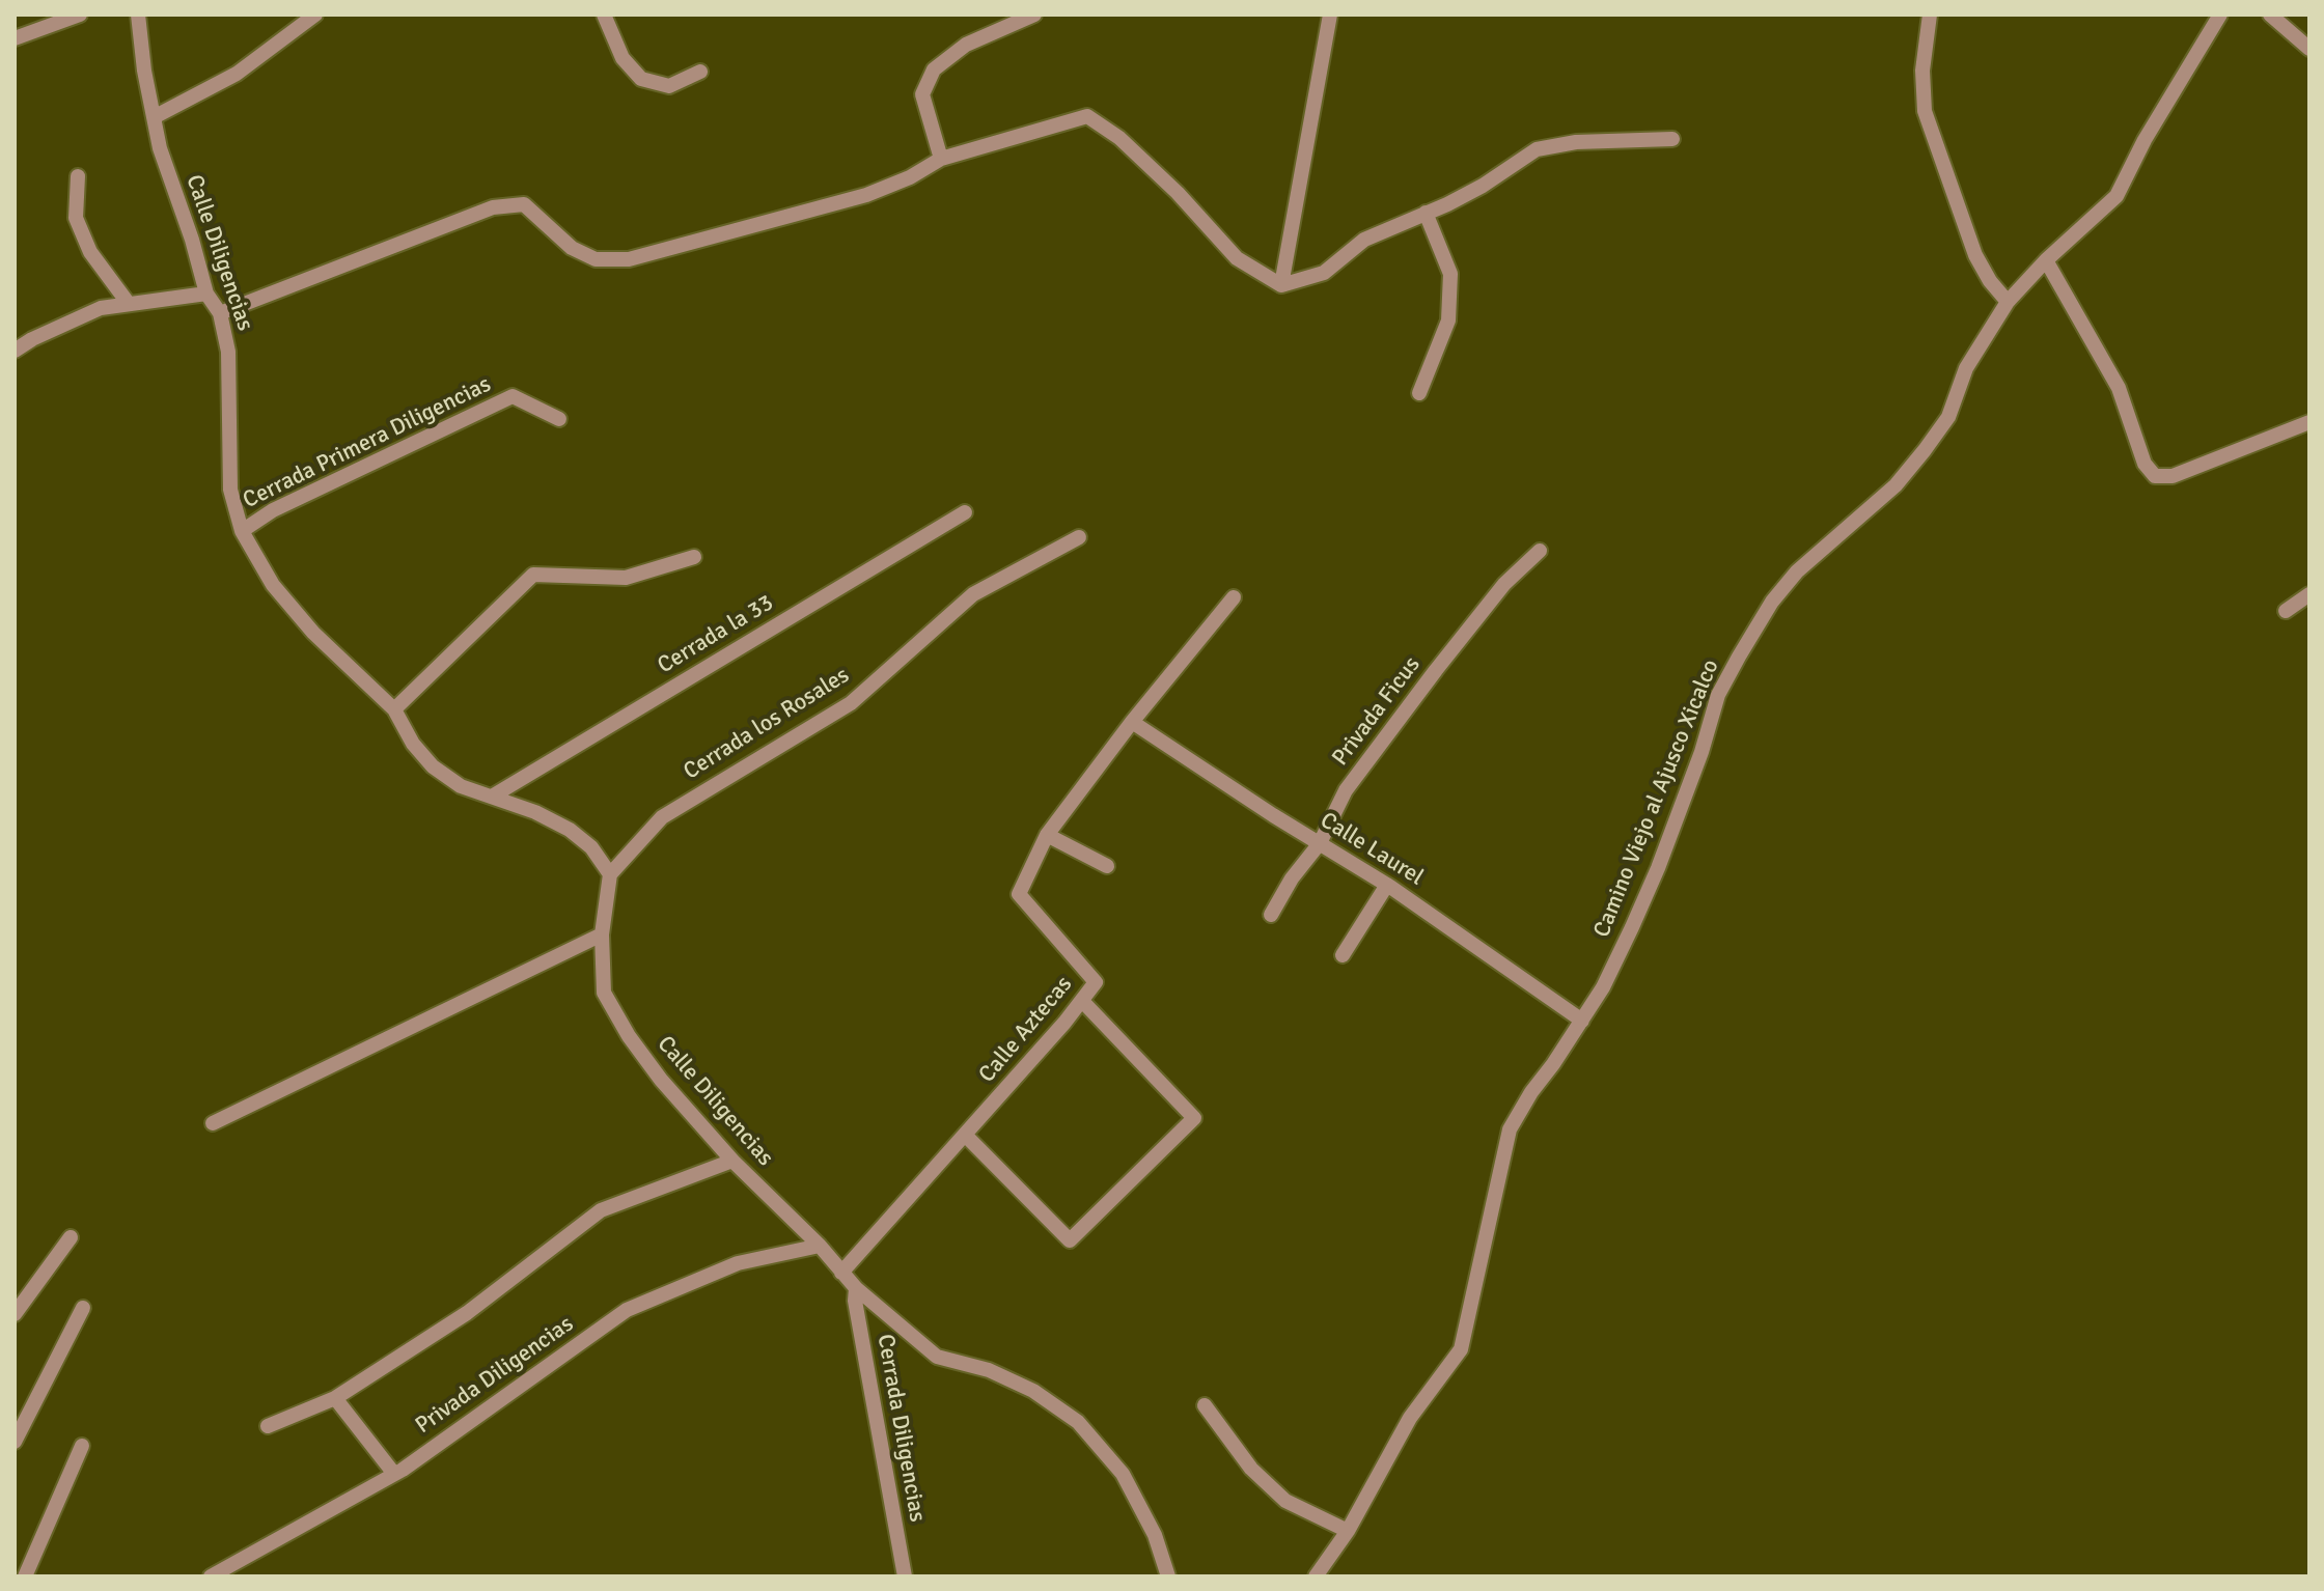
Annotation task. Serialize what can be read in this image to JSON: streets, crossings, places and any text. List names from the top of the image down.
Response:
{
  "streets": {
    "street": [
      "Calle Diligencias",
      "Cerrada Primera Diligencias",
      "Cerrada la 33",
      "Privada Ficus",
      "Cerrada los Rosales",
      "Camino Viejo al Ajusco Xicalco",
      "Calle Laurel",
      "Calle Aztecas",
      "Privada Diligencias",
      "Cerrada Diligencias"
    ]
  },
  "crossings": [
    ["Calle Diligencias", "Cerrada Primera Diligencias"],
    ["Calle Diligencias", "Cerrada la 33"],
    ["Calle Diligencias", "Cerrada los Rosales"],
    ["Calle Diligencias", "Calle Aztecas"],
    ["Calle Diligencias", "Privada Diligencias"],
    ["Calle Diligencias", "Cerrada Diligencias"],
    ["Privada Ficus", "Calle Laurel"],
    ["Camino Viejo al Ajusco Xicalco", "Calle Laurel"],
    ["Calle Laurel", "Calle Aztecas"]
  ]
}
